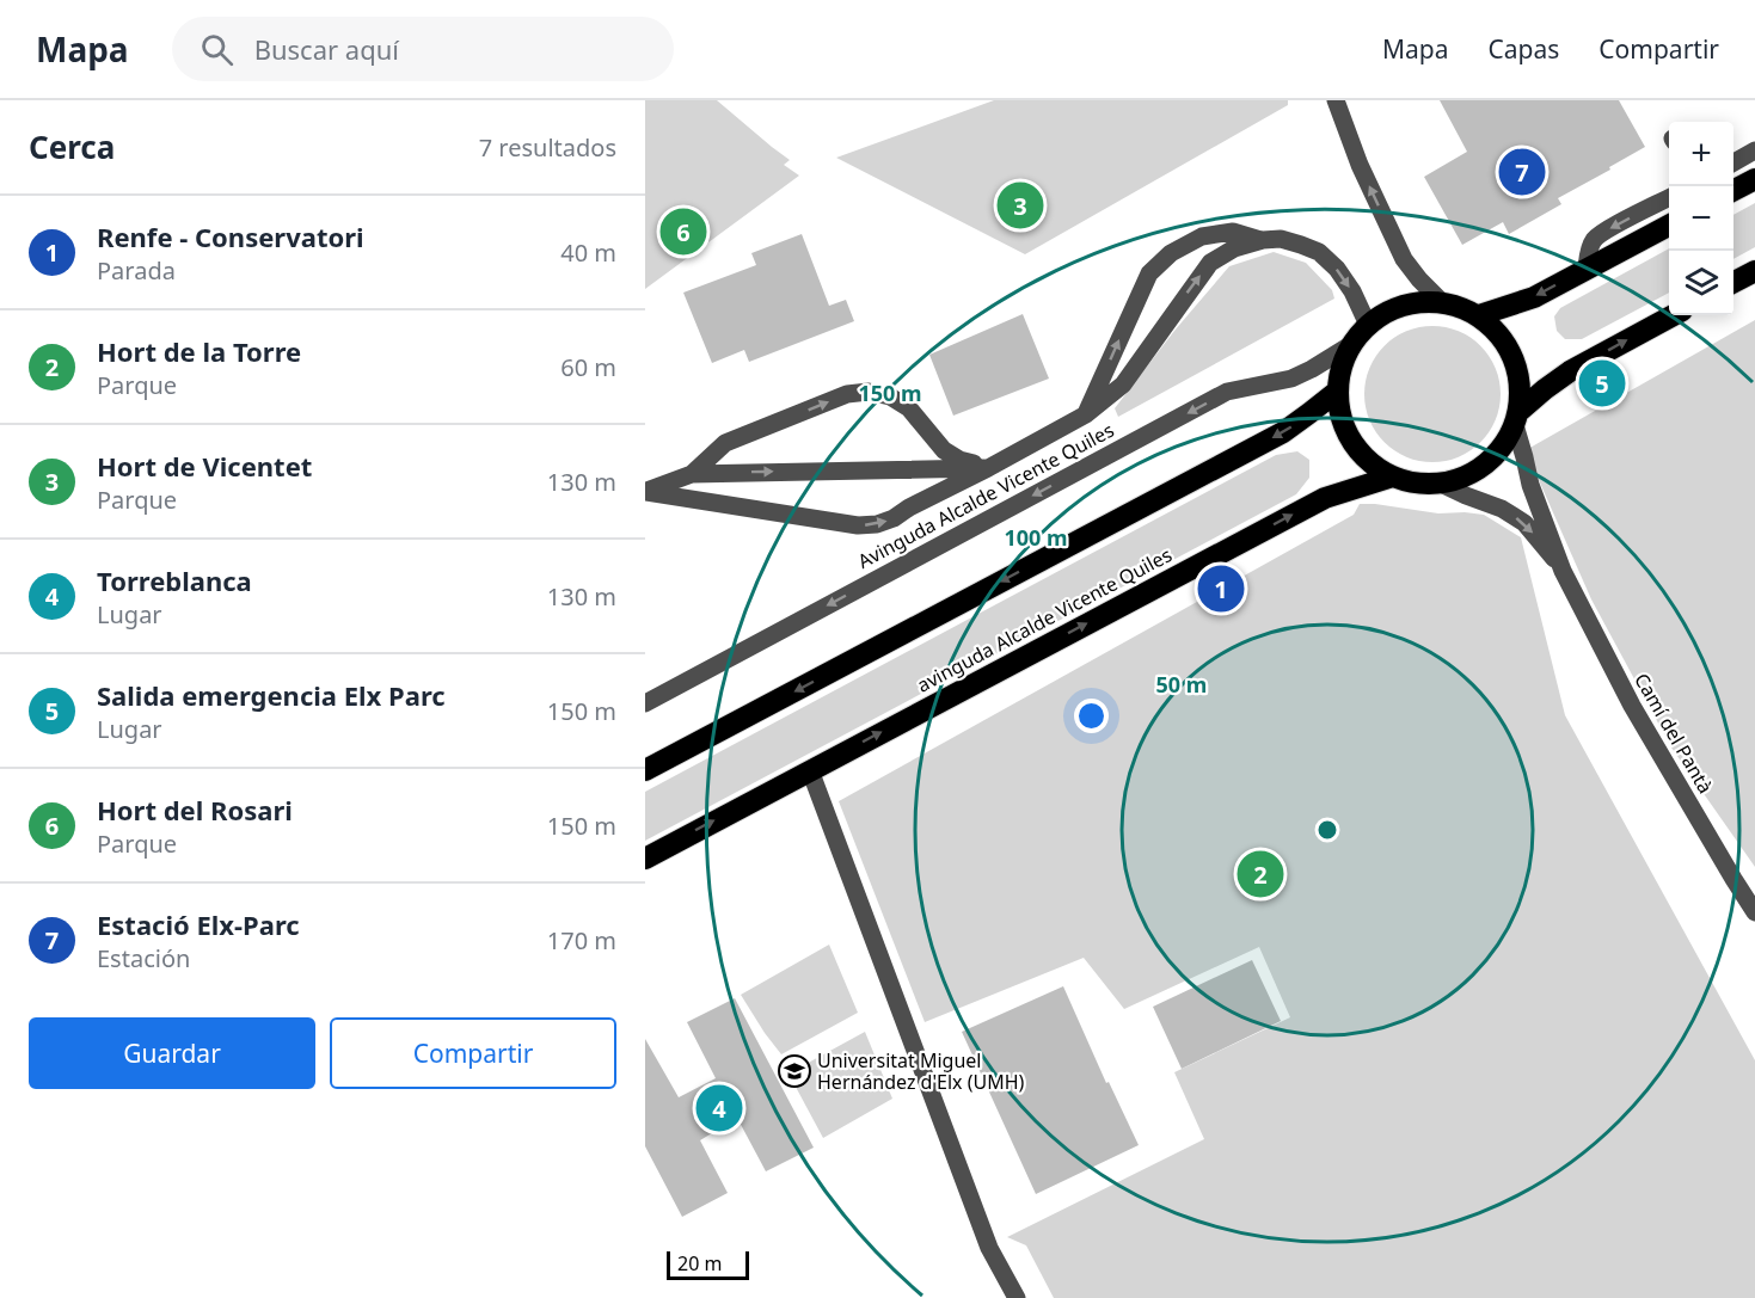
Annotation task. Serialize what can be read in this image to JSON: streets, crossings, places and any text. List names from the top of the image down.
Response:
{
  "streets": {
    "highway": ["avinguda Alcalde Vicente Quiles"],
    "street": ["Avinguda Alcalde Vicente Quiles", "Camí del Pantà"]
  },
  "crossings": [
    ["Avinguda Alcalde Vicente Quiles", "avinguda Alcalde Vicente Quiles"],
    ["Avinguda Alcalde Vicente Quiles", "Camí del Pantà"],
    ["avinguda Alcalde Vicente Quiles", "Camí del Pantà"]
  ],
  "places": {
    "school or university": ["Universitat Miguel Hernández d'Elx (UMH)"]
  },
  "scale_bar": "20 m",
  "page": {
    "header": "Mapa",
    "search": "Buscar aquí",
    "nav": ["Mapa", "Capas", "Compartir"],
    "heading": ["Cerca", "7 resultados"],
    "map_buttons": ["+", "−"],
    "pins": [
      "7",
      "3",
      "6",
      "5",
      "1",
      "2",
      "4"
    ],
    "list": [
      {
        "mark": "1",
        "name": "Renfe - Conservatori",
        "note": "Parada",
        "value": "40 m"
      },
      {
        "mark": "2",
        "name": "Hort de la Torre",
        "note": "Parque",
        "value": "60 m"
      },
      {
        "mark": "3",
        "name": "Hort de Vicentet",
        "note": "Parque",
        "value": "130 m"
      },
      {
        "mark": "4",
        "name": "Torreblanca",
        "note": "Lugar",
        "value": "130 m"
      },
      {
        "mark": "5",
        "name": "Salida emergencia Elx Parc",
        "note": "Lugar",
        "value": "150 m"
      },
      {
        "mark": "6",
        "name": "Hort del Rosari",
        "note": "Parque",
        "value": "150 m"
      },
      {
        "mark": "7",
        "name": "Estació Elx-Parc",
        "note": "Estación",
        "value": "170 m"
      }
    ],
    "buttons": ["Guardar", "Compartir"],
    "scale": "20 m"
  },
  "rings": ["150 m", "100 m", "50 m"]
}
